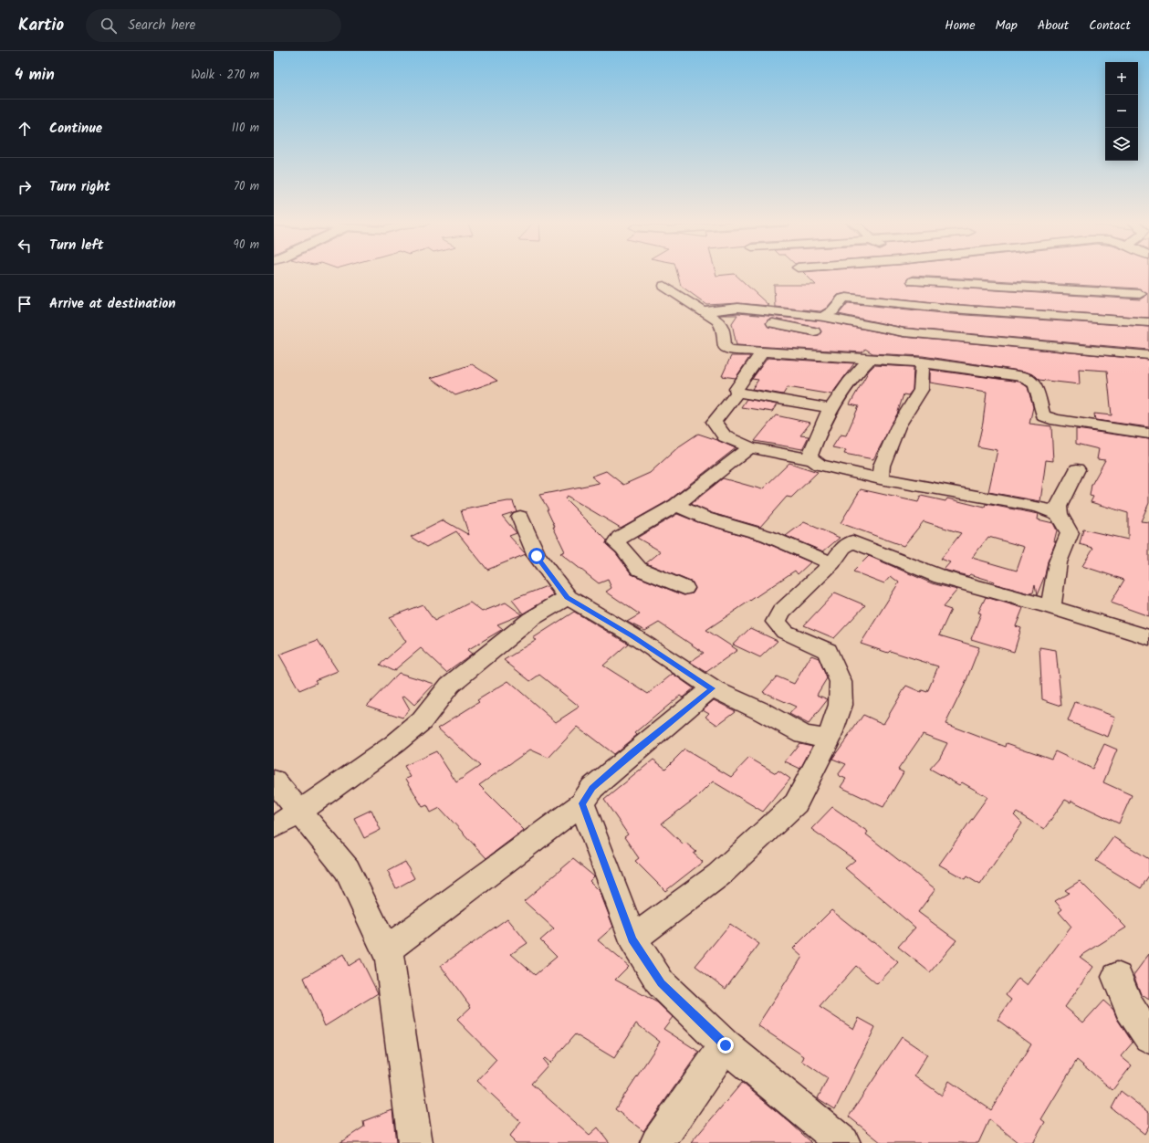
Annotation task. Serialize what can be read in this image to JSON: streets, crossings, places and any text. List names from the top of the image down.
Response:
{
  "page": {
    "header": "Kartio",
    "search": "Search here",
    "nav": [
      "Home",
      "Map",
      "About",
      "Contact"
    ],
    "heading": ["4 min", "Walk · 270 m"],
    "map_buttons": ["+", "−"],
    "list": [
      ["Continue", "110 m"],
      ["Turn right", "70 m"],
      ["Turn left", "90 m"],
      "Arrive at destination"
    ]
  }
}
